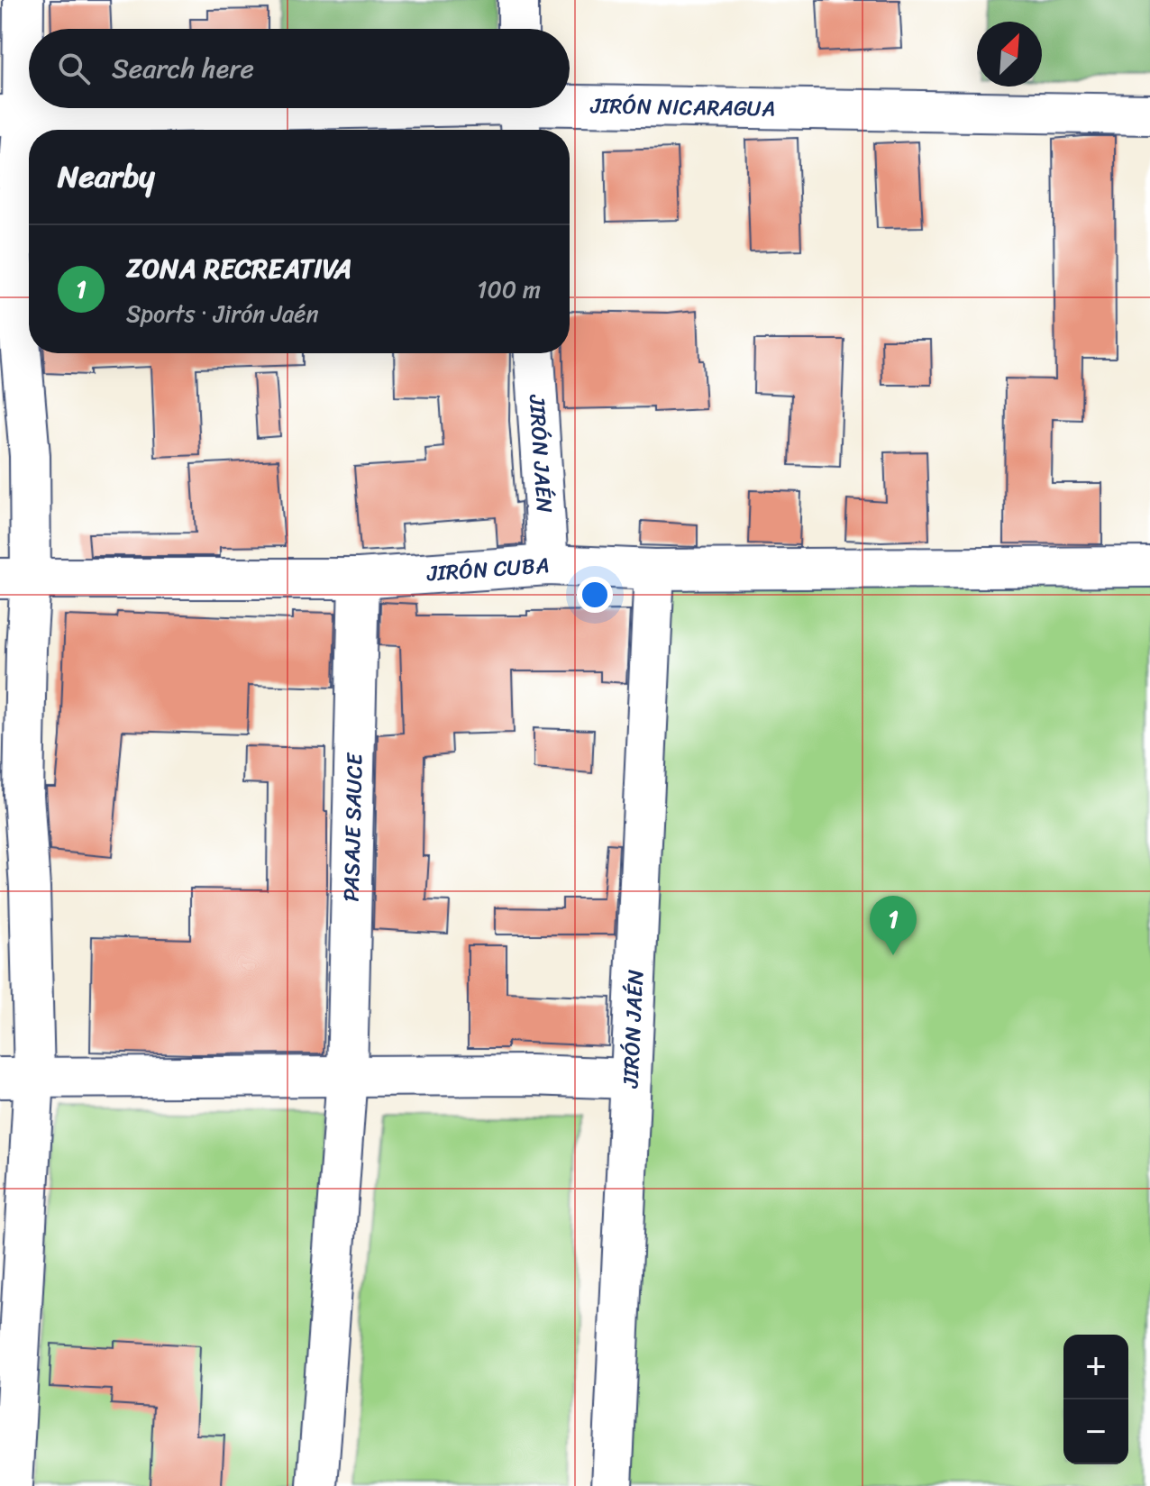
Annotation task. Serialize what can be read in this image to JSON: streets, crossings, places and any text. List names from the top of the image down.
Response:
{
  "streets": {
    "street": [
      "JIRÓN NICARAGUA",
      "JIRÓN JAÉN",
      "JIRÓN CUBA",
      "PASAJE SAUCE"
    ]
  },
  "crossings": [
    ["JIRÓN JAÉN", "JIRÓN CUBA"],
    ["JIRÓN CUBA", "PASAJE SAUCE"]
  ],
  "north": "top right",
  "page": {
    "search": "Search here",
    "heading": "Nearby",
    "list": [
      {
        "mark": "1",
        "name": "ZONA RECREATIVA",
        "note": "Sports · Jirón Jaén",
        "value": "100 m"
      }
    ],
    "pins": "1",
    "map_buttons": ["+", "−"]
  }
}
